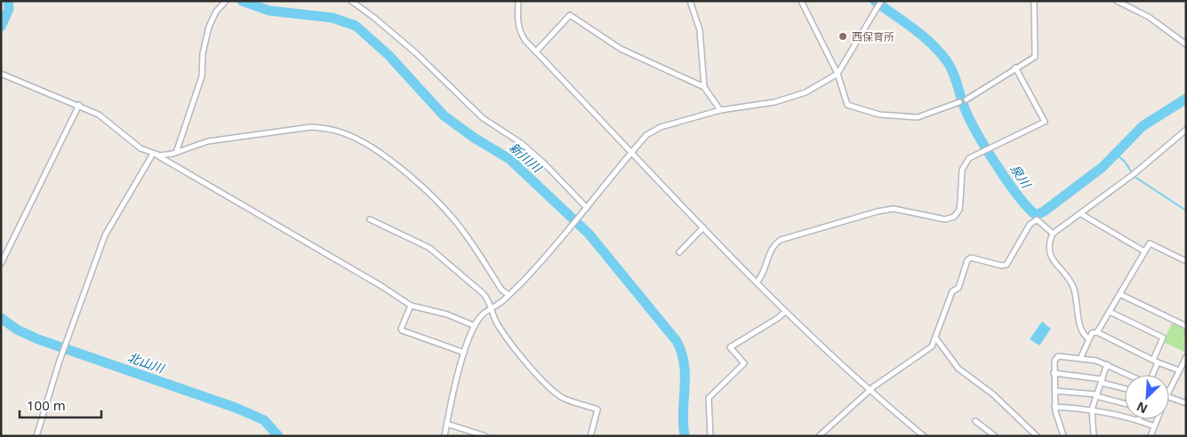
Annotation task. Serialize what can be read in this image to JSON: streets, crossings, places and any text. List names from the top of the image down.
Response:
{
  "water": ["新川川", "泉川", "北山川"],
  "places": ["西保育所"],
  "scale_bar": "100 m",
  "north": "bottom left"
}
